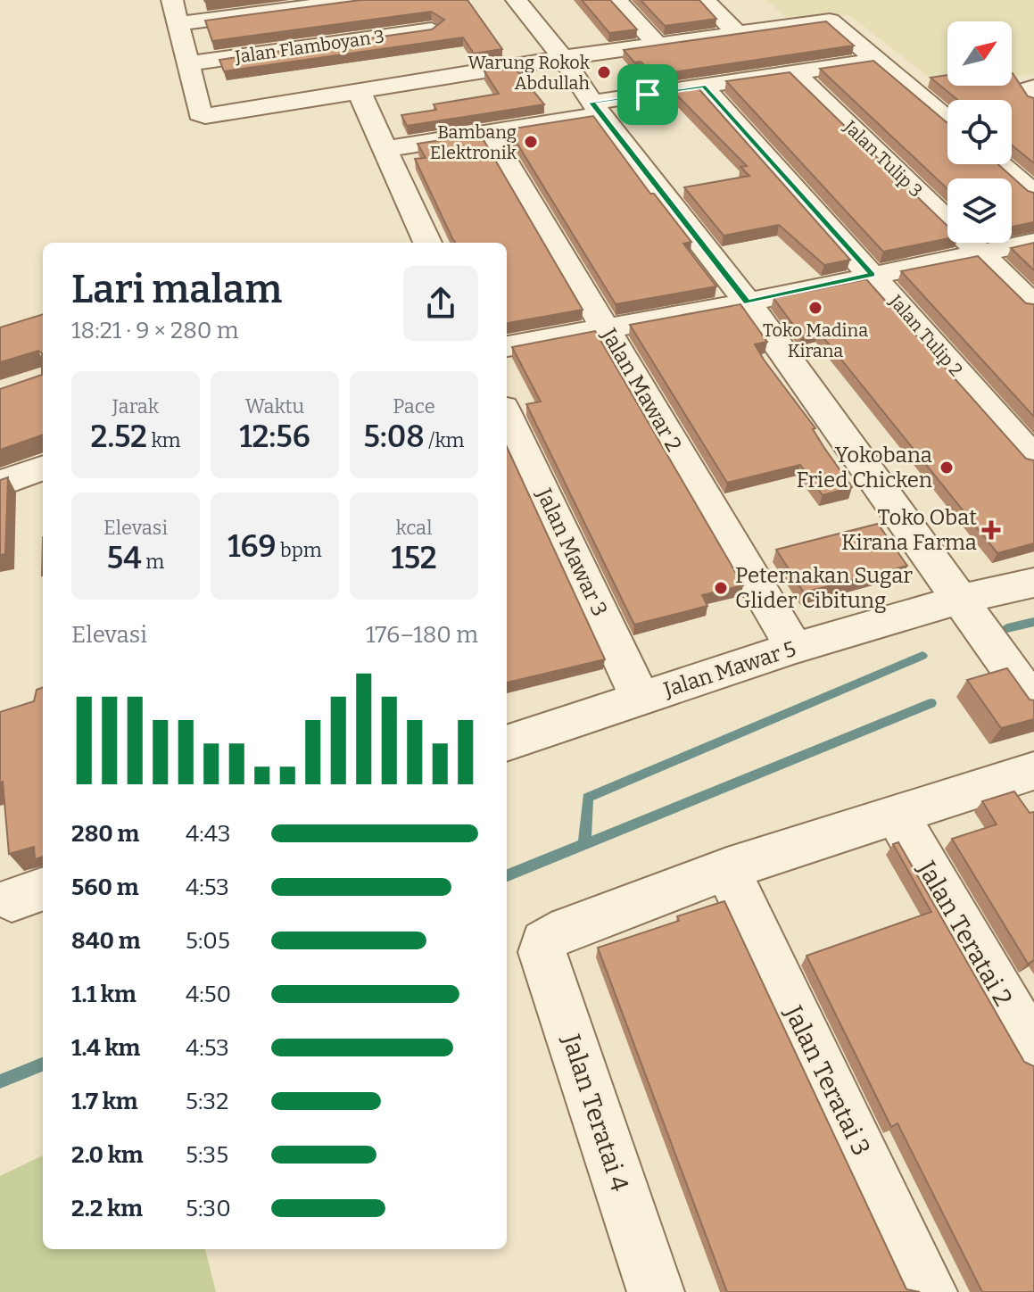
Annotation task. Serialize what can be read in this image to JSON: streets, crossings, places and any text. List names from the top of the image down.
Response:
{
  "streets": {
    "street": [
      "Jalan Flamboyan 3",
      "Jalan Tulip 3",
      "Jalan Tulip 2",
      "Jalan Mawar 2",
      "Jalan Mawar 3",
      "Jalan Mawar 5",
      "Jalan Teratai 2",
      "Jalan Teratai 3",
      "Jalan Teratai 4"
    ]
  },
  "crossings": [
    ["Jalan Mawar 2", "Jalan Mawar 5"],
    ["Jalan Mawar 3", "Jalan Mawar 5"],
    ["Jalan Teratai 3", "Jalan Teratai 4"]
  ],
  "places": {
    "other": [
      "Warung Rokok Abdullah",
      "Bambang Elektronik",
      "Toko Madina Kirana",
      "Yokobana Fried Chicken",
      "Peternakan Sugar Glider Cibitung"
    ],
    "health": ["Toko Obat Kirana Farma"]
  },
  "north": "top right",
  "page": {
    "heading": ["Lari malam", "18:21 · 9 × 280 m"],
    "stats": [
      ["Jarak", "2.52 km"],
      ["Waktu", "12:56"],
      ["Pace", "5:08 /km"],
      ["Elevasi", "54 m"],
      ["169 bpm"],
      ["kcal", "152"]
    ],
    "chart": ["Elevasi", "176–180 m"],
    "list": [
      {
        "name": "280 m",
        "note": "4:43"
      },
      {
        "name": "560 m",
        "note": "4:53"
      },
      {
        "name": "840 m",
        "note": "5:05"
      },
      {
        "name": "1.1 km",
        "note": "4:50"
      },
      {
        "name": "1.4 km",
        "note": "4:53"
      },
      {
        "name": "1.7 km",
        "note": "5:32"
      },
      {
        "name": "2.0 km",
        "note": "5:35"
      },
      {
        "name": "2.2 km",
        "note": "5:30"
      }
    ]
  }
}
